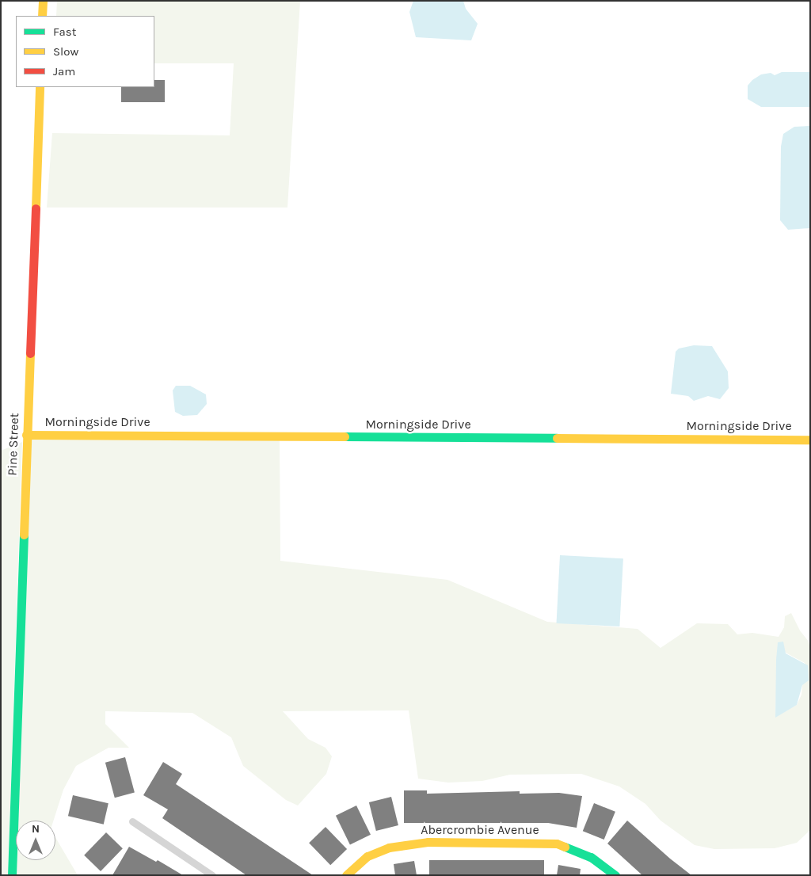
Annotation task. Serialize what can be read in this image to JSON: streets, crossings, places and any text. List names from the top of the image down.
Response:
{
  "streets": {
    "street": ["Morningside Drive", "Pine Street", "Abercrombie Avenue"]
  },
  "crossings": [
    ["Morningside Drive", "Pine Street"]
  ],
  "legend": ["Fast", "Slow", "Jam"],
  "north": "top"
}
